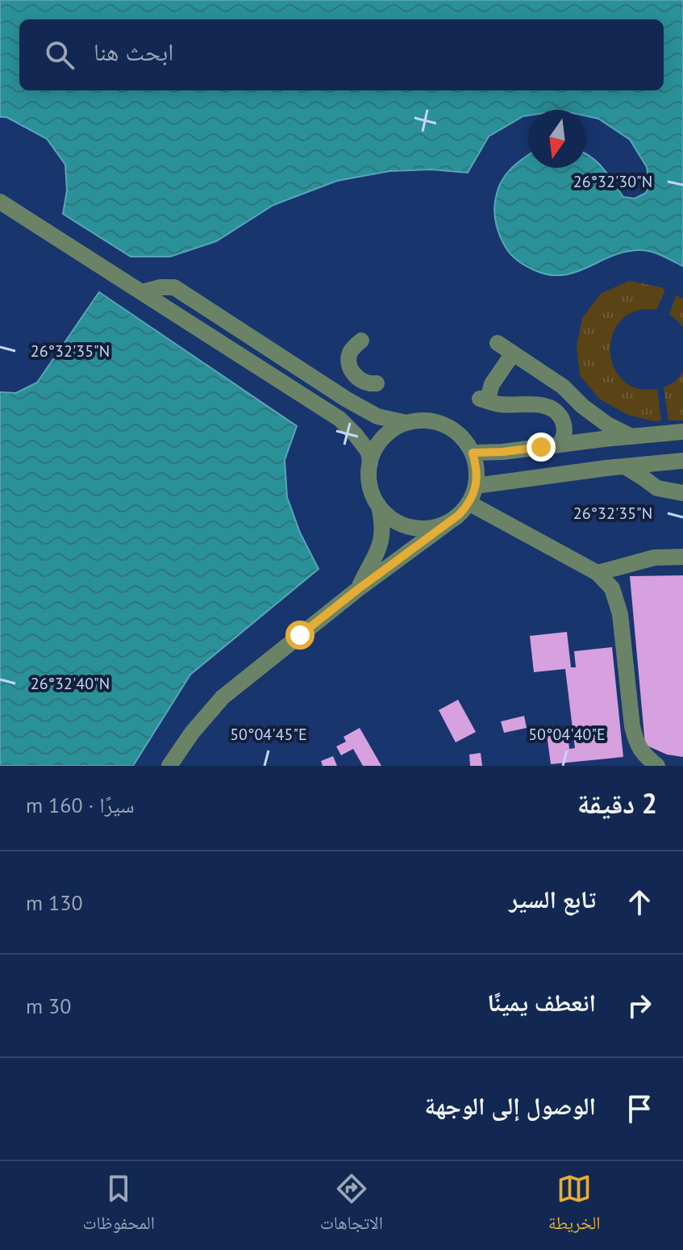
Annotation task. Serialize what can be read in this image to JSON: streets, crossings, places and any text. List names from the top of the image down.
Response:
{
  "north": "bottom",
  "page": {
    "search": "ابحث هنا",
    "heading": ["2 دقيقة", "سيرًا · 160 m"],
    "list": [
      ["تابع السير", "130 m"],
      ["انعطف يمينًا", "30 m"],
      "الوصول إلى الوجهة"
    ],
    "nav": ["الخريطة", "الاتجاهات", "المحفوظات"]
  },
  "coordinates": [
    "26°32'30\"N",
    "26°32'35\"N",
    "26°32'40\"N",
    "50°04'45\"E",
    "50°04'40\"E"
  ]
}
